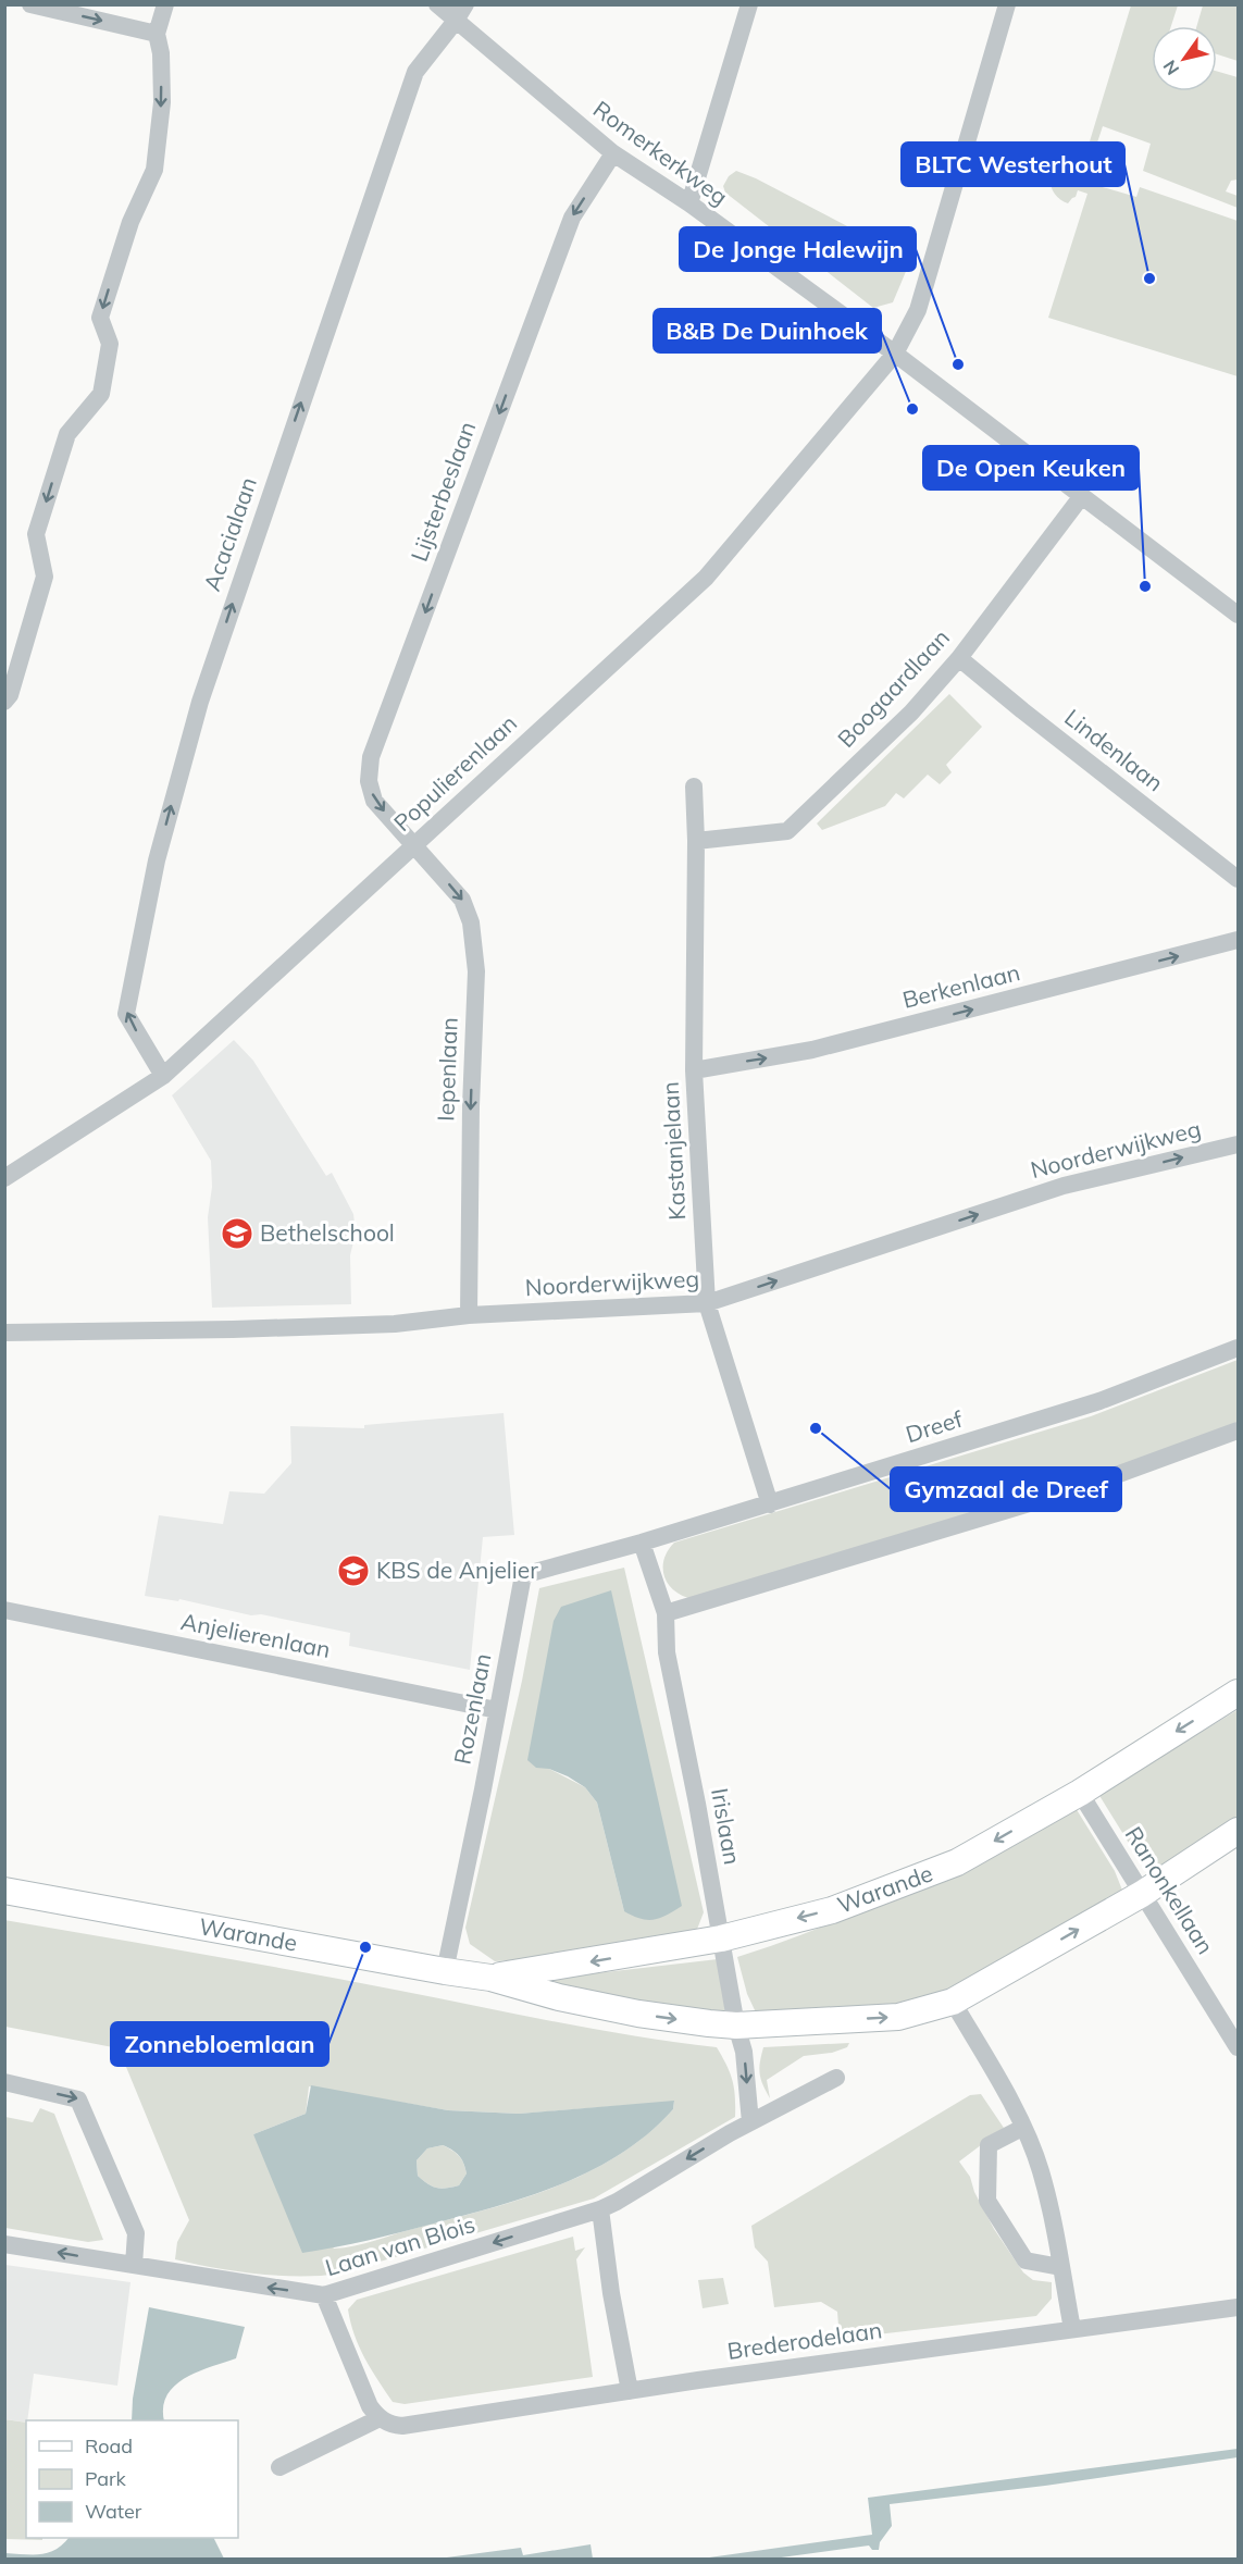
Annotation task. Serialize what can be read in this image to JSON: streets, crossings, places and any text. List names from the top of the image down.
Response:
{
  "streets": {
    "main road": ["Warande"],
    "street": [
      "Romerkerkweg",
      "Lijsterbeslaan",
      "Acacialaan",
      "Boogaardlaan",
      "Lindenlaan",
      "Populierenlaan",
      "Berkenlaan",
      "Iepenlaan",
      "Noorderwijkweg",
      "Kastanjelaan",
      "Dreef",
      "Anjelierenlaan",
      "Rozenlaan",
      "Irislaan",
      "Ranonkellaan",
      "Laan van Blois",
      "Brederodelaan"
    ]
  },
  "crossings": [
    ["Romerkerkweg", "Lijsterbeslaan"],
    ["Romerkerkweg", "Acacialaan"],
    ["Romerkerkweg", "Boogaardlaan"],
    ["Romerkerkweg", "Populierenlaan"],
    ["Lijsterbeslaan", "Populierenlaan"],
    ["Lijsterbeslaan", "Iepenlaan"],
    ["Acacialaan", "Populierenlaan"],
    ["Boogaardlaan", "Lindenlaan"],
    ["Boogaardlaan", "Kastanjelaan"],
    ["Populierenlaan", "Iepenlaan"],
    ["Berkenlaan", "Kastanjelaan"],
    ["Iepenlaan", "Noorderwijkweg"],
    ["Noorderwijkweg", "Kastanjelaan"],
    ["Kastanjelaan", "Dreef"],
    ["Dreef", "Rozenlaan"],
    ["Dreef", "Irislaan"],
    ["Anjelierenlaan", "Rozenlaan"],
    ["Rozenlaan", "Irislaan"],
    ["Rozenlaan", "Warande"],
    ["Irislaan", "Warande"],
    ["Irislaan", "Laan van Blois"],
    ["Warande", "Ranonkellaan"]
  ],
  "one_way": [
    "Lijsterbeslaan",
    "Acacialaan",
    "Berkenlaan",
    "Iepenlaan",
    "Noorderwijkweg",
    "Laan van Blois"
  ],
  "places": {
    "other": [
      "BLTC Westerhout",
      "De Jonge Halewijn",
      "B&B De Duinhoek",
      "De Open Keuken",
      "Gymzaal de Dreef",
      "Zonnebloemlaan"
    ],
    "school or university": ["Bethelschool", "KBS de Anjelier"]
  },
  "legend": ["Road", "Park", "Water"],
  "north": "bottom left"
}
